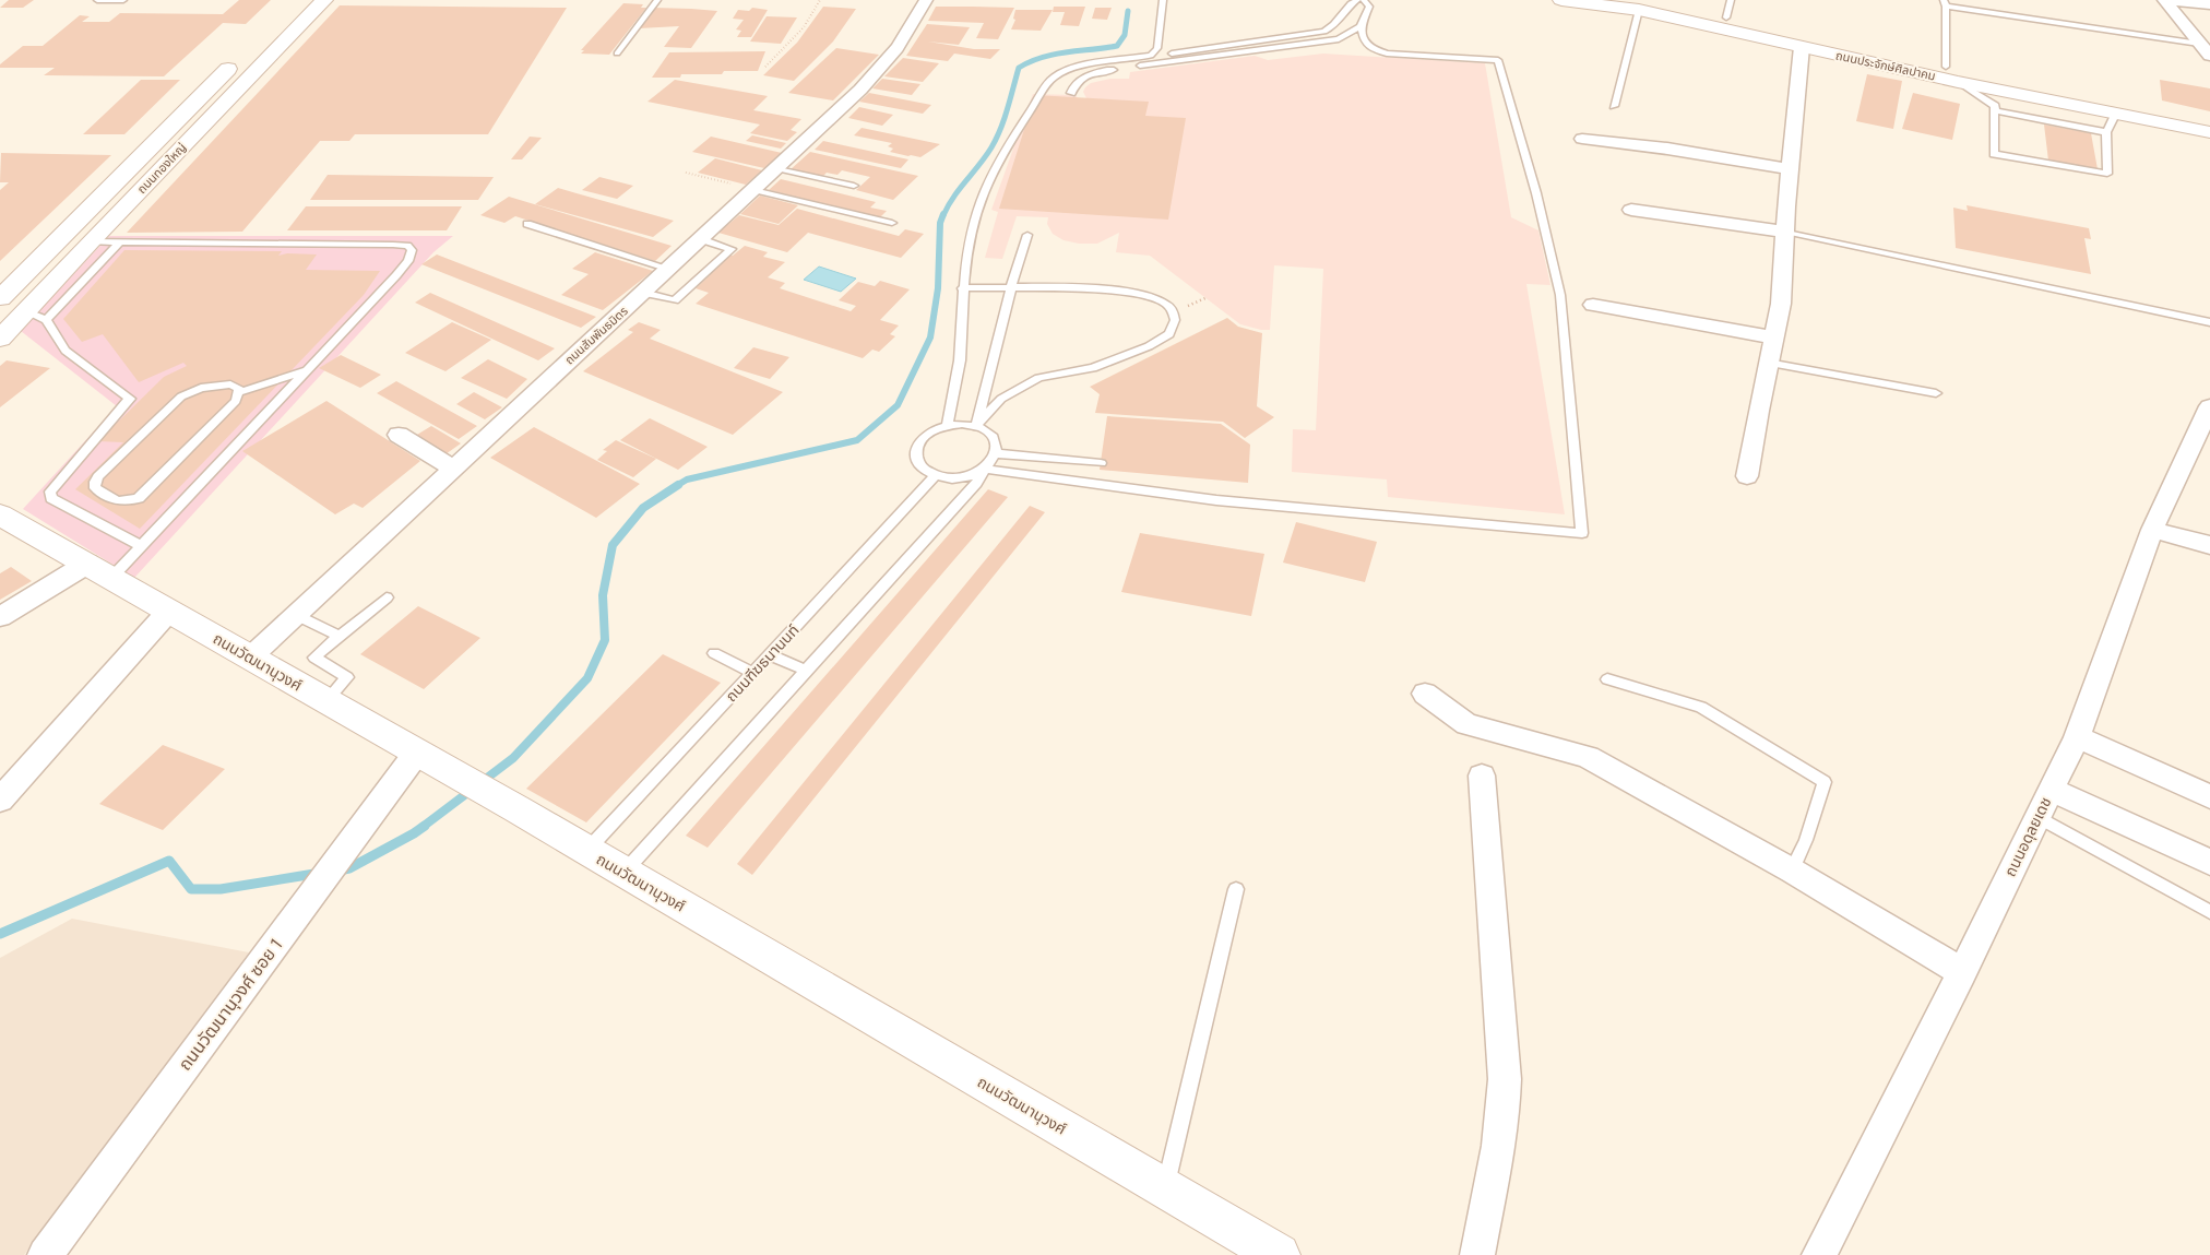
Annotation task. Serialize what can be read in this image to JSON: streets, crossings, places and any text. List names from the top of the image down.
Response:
{
  "streets": {
    "street": [
      "ถนนประจักษ์ศิลปาคม",
      "ถนนทองใหญ่",
      "ถนนสัมพันธมิตร",
      "ถนนวัฒนานุวงศ์",
      "ถนนอดุลยเดช",
      "ถนนวัฒนานุวงศ์ ซอย 1"
    ],
    "lane": ["ถนนฑีฆธนานนท์"]
  },
  "crossings": [
    ["ถนนสัมพันธมิตร", "ถนนวัฒนานุวงศ์"],
    ["ถนนวัฒนานุวงศ์", "ถนนฑีฆธนานนท์"],
    ["ถนนวัฒนานุวงศ์", "ถนนวัฒนานุวงศ์ ซอย 1"]
  ]
}
